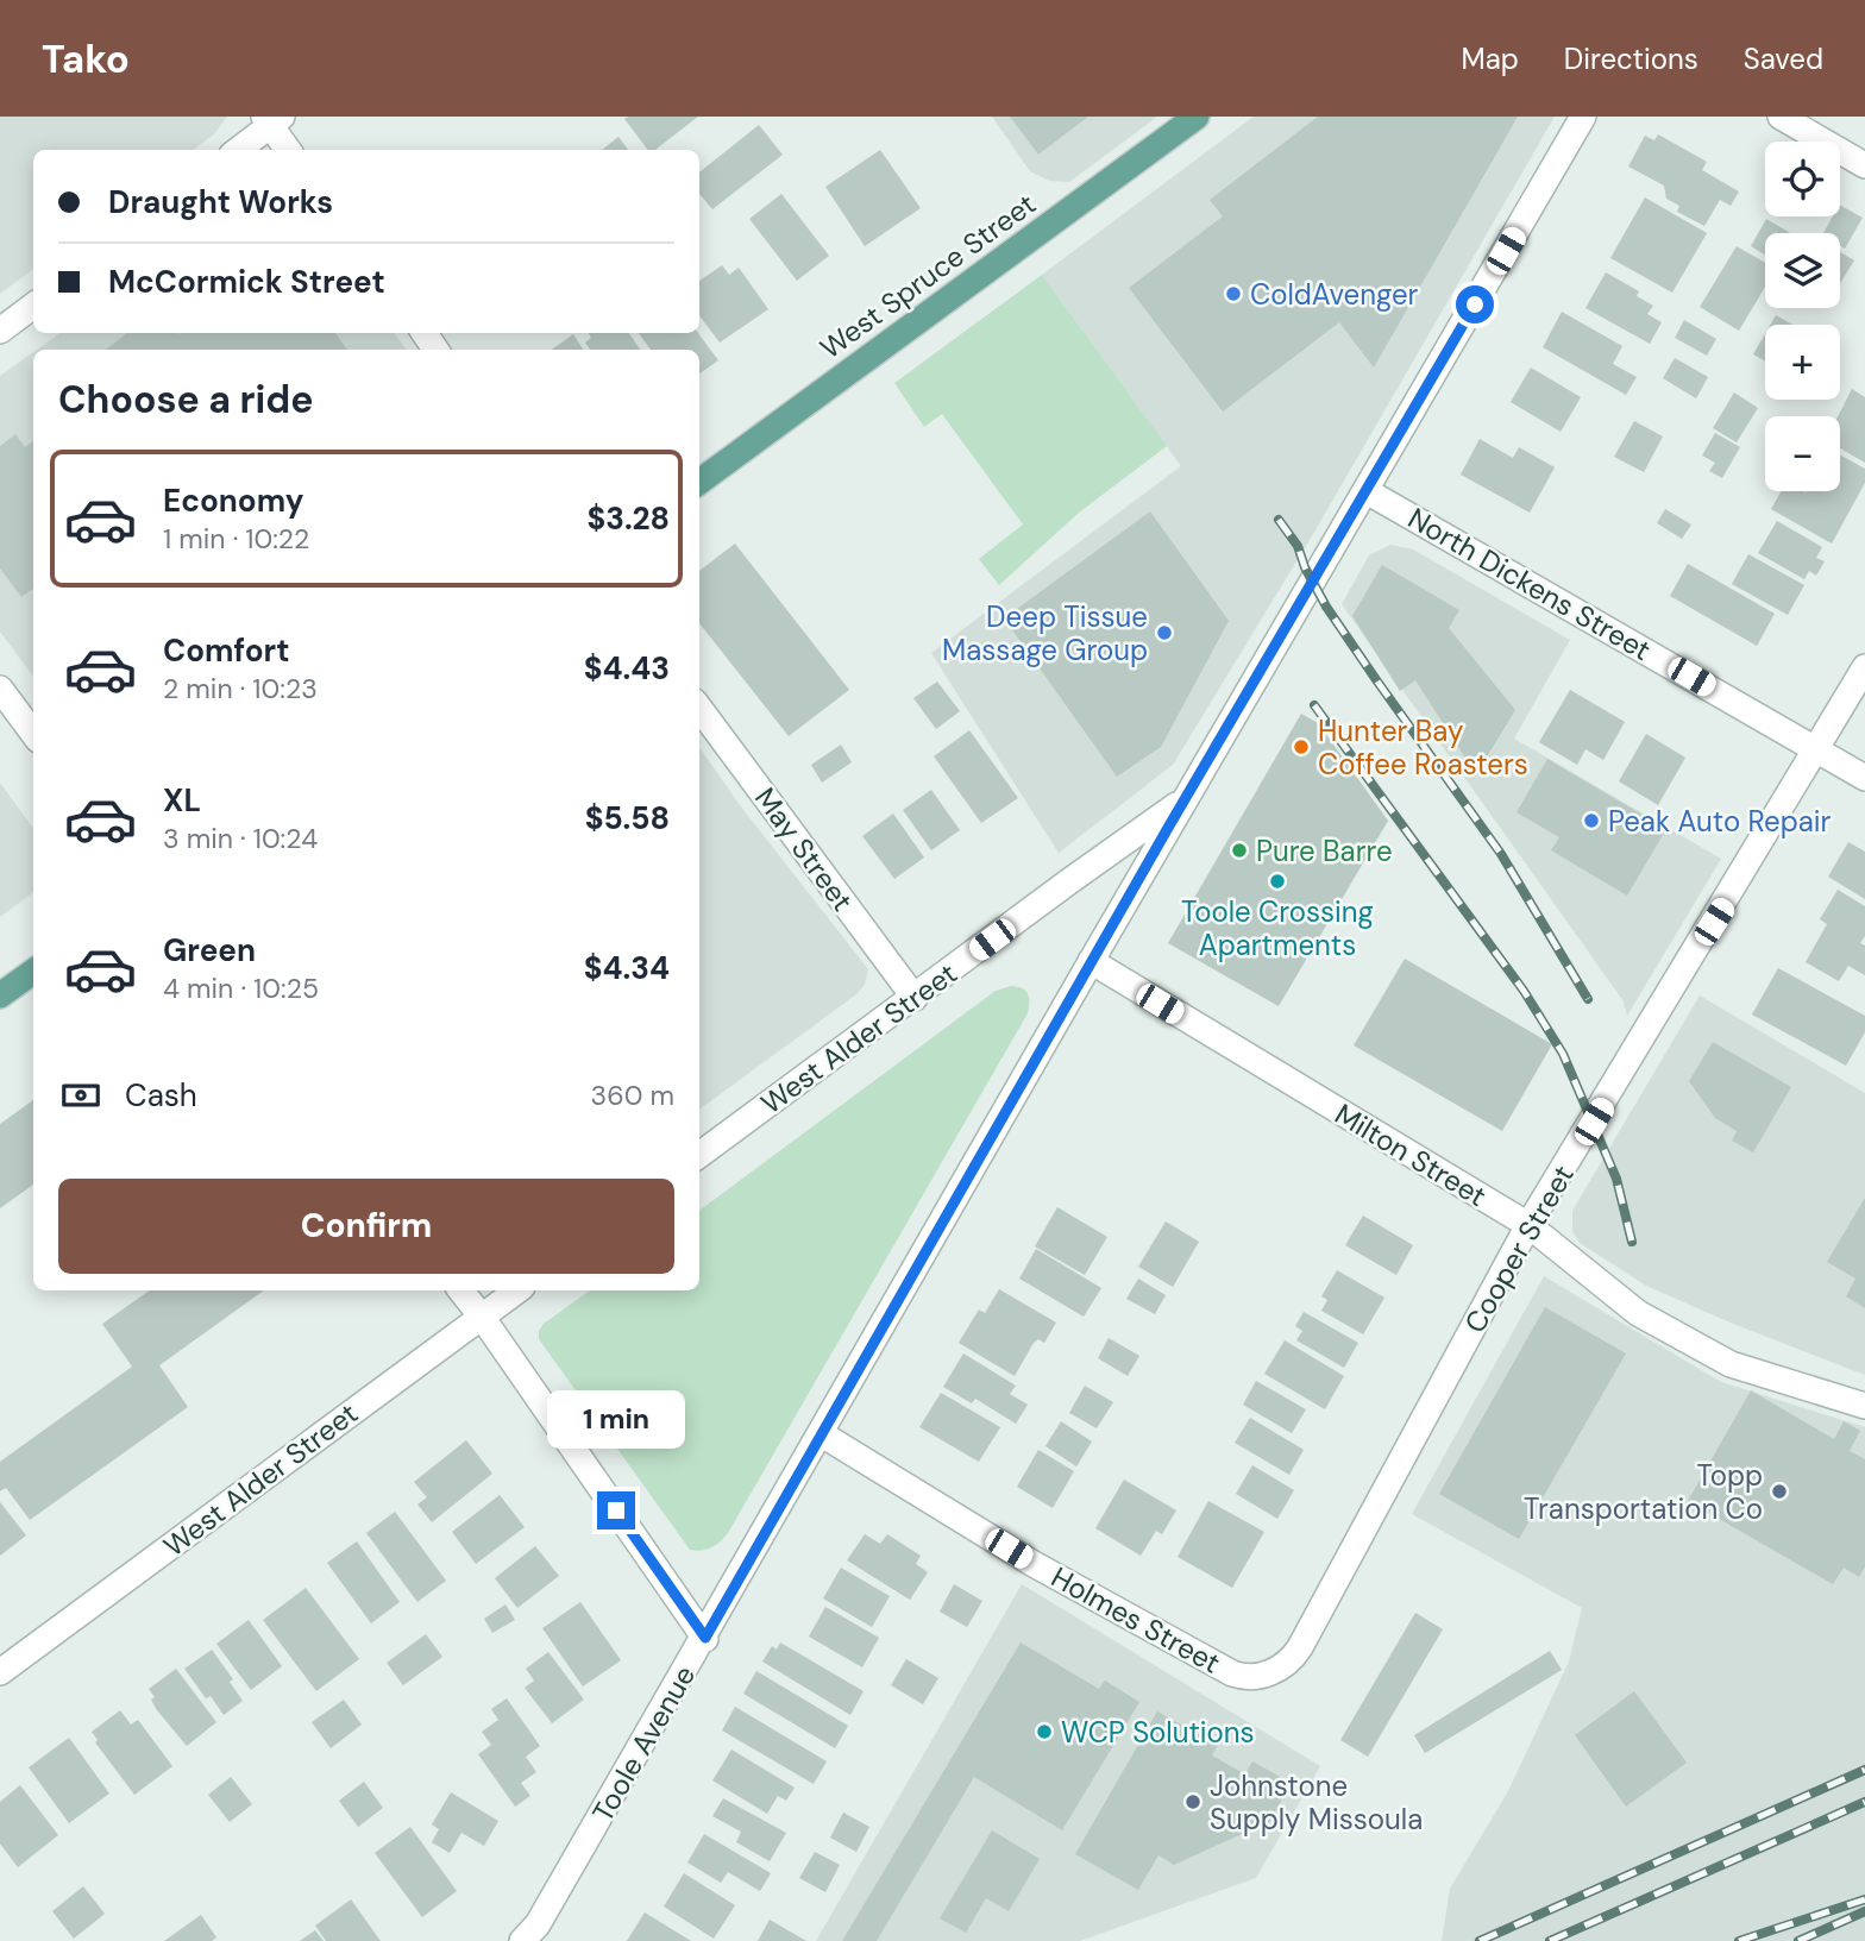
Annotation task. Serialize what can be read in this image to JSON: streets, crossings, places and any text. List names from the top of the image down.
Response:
{
  "streets": {
    "main road": ["West Spruce Street"],
    "street": [
      "North Dickens Street",
      "May Street",
      "West Alder Street",
      "Milton Street",
      "Cooper Street",
      "Holmes Street",
      "Toole Avenue"
    ]
  },
  "crossings": [
    ["North Dickens Street", "Cooper Street"],
    ["North Dickens Street", "Toole Avenue"],
    ["May Street", "West Alder Street"],
    ["West Alder Street", "Toole Avenue"],
    ["Milton Street", "Cooper Street"],
    ["Milton Street", "Toole Avenue"],
    ["Cooper Street", "Holmes Street"],
    ["Holmes Street", "Toole Avenue"]
  ],
  "places": [
    "ColdAvenger",
    "Deep Tissue Massage Group",
    "Hunter Bay Coffee Roasters",
    "Peak Auto Repair",
    "Pure Barre",
    "Toole Crossing Apartments",
    "Topp Transportation Co",
    "WCP Solutions",
    "Johnstone Supply Missoula"
  ],
  "page": {
    "header": "Tako",
    "nav": ["Map", "Directions", "Saved"],
    "map_buttons": ["+", "−"],
    "banner": ["Draught Works", "McCormick Street"],
    "heading": "Choose a ride",
    "list": [
      {
        "name": "Economy",
        "note": "1 min · 10:22",
        "value": "$3.28"
      },
      {
        "name": "Comfort",
        "note": "2 min · 10:23",
        "value": "$4.43"
      },
      {
        "name": "XL",
        "note": "3 min · 10:24",
        "value": "$5.58"
      },
      {
        "name": "Green",
        "note": "4 min · 10:25",
        "value": "$4.34"
      }
    ],
    "pay": ["Cash", "360 m"],
    "buttons": "Confirm",
    "bubble": "1 min"
  }
}
